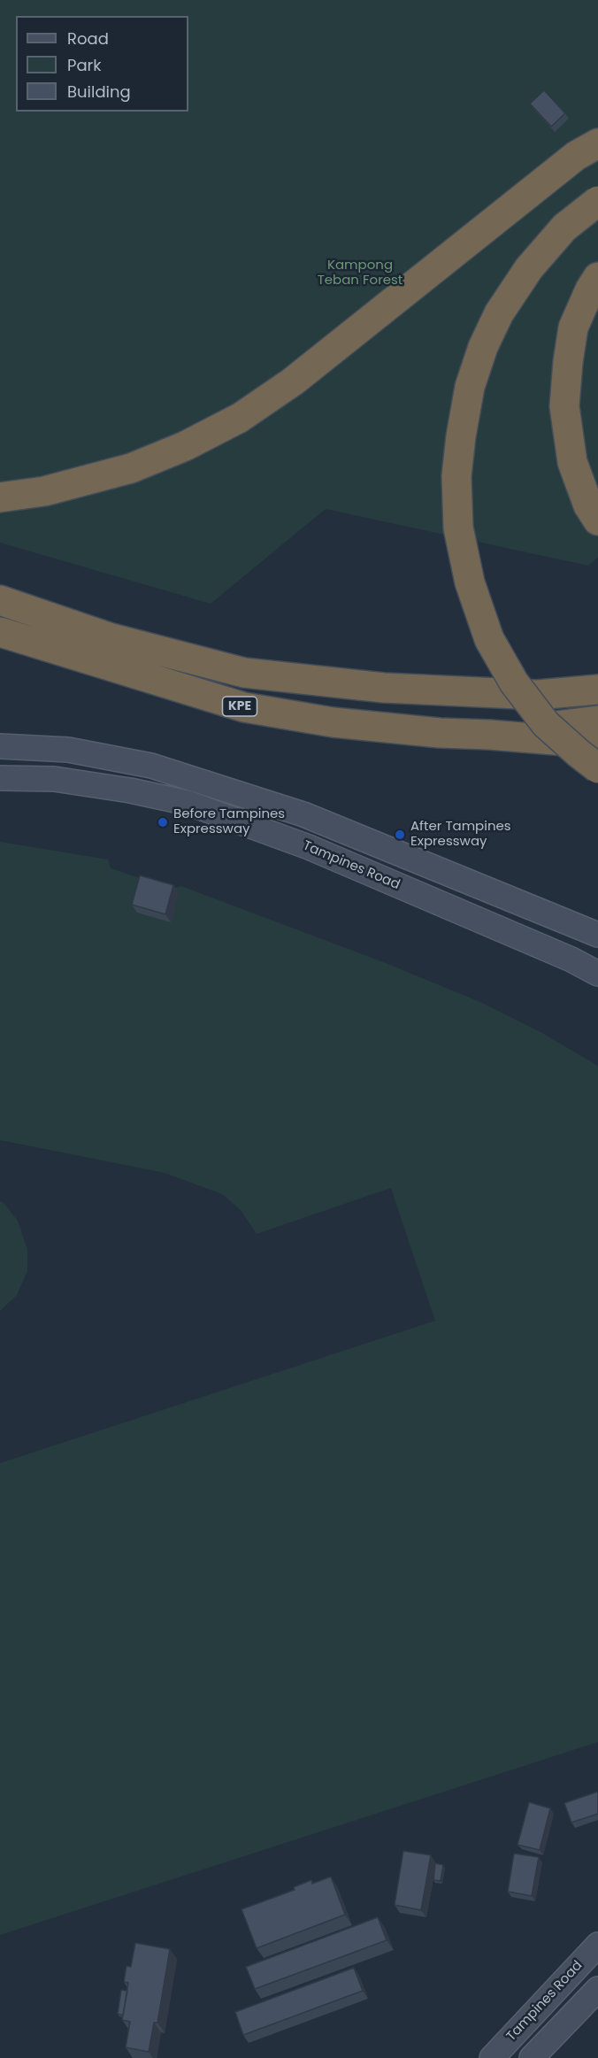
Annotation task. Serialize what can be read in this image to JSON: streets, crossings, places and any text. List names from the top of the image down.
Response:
{
  "streets": {
    "highway": ["KPE"],
    "main road": ["Tampines Road"]
  },
  "parks": ["Kampong Teban Forest"],
  "places": ["Before Tampines Expressway", "After Tampines Expressway"],
  "legend": ["Road", "Park", "Building"]
}
